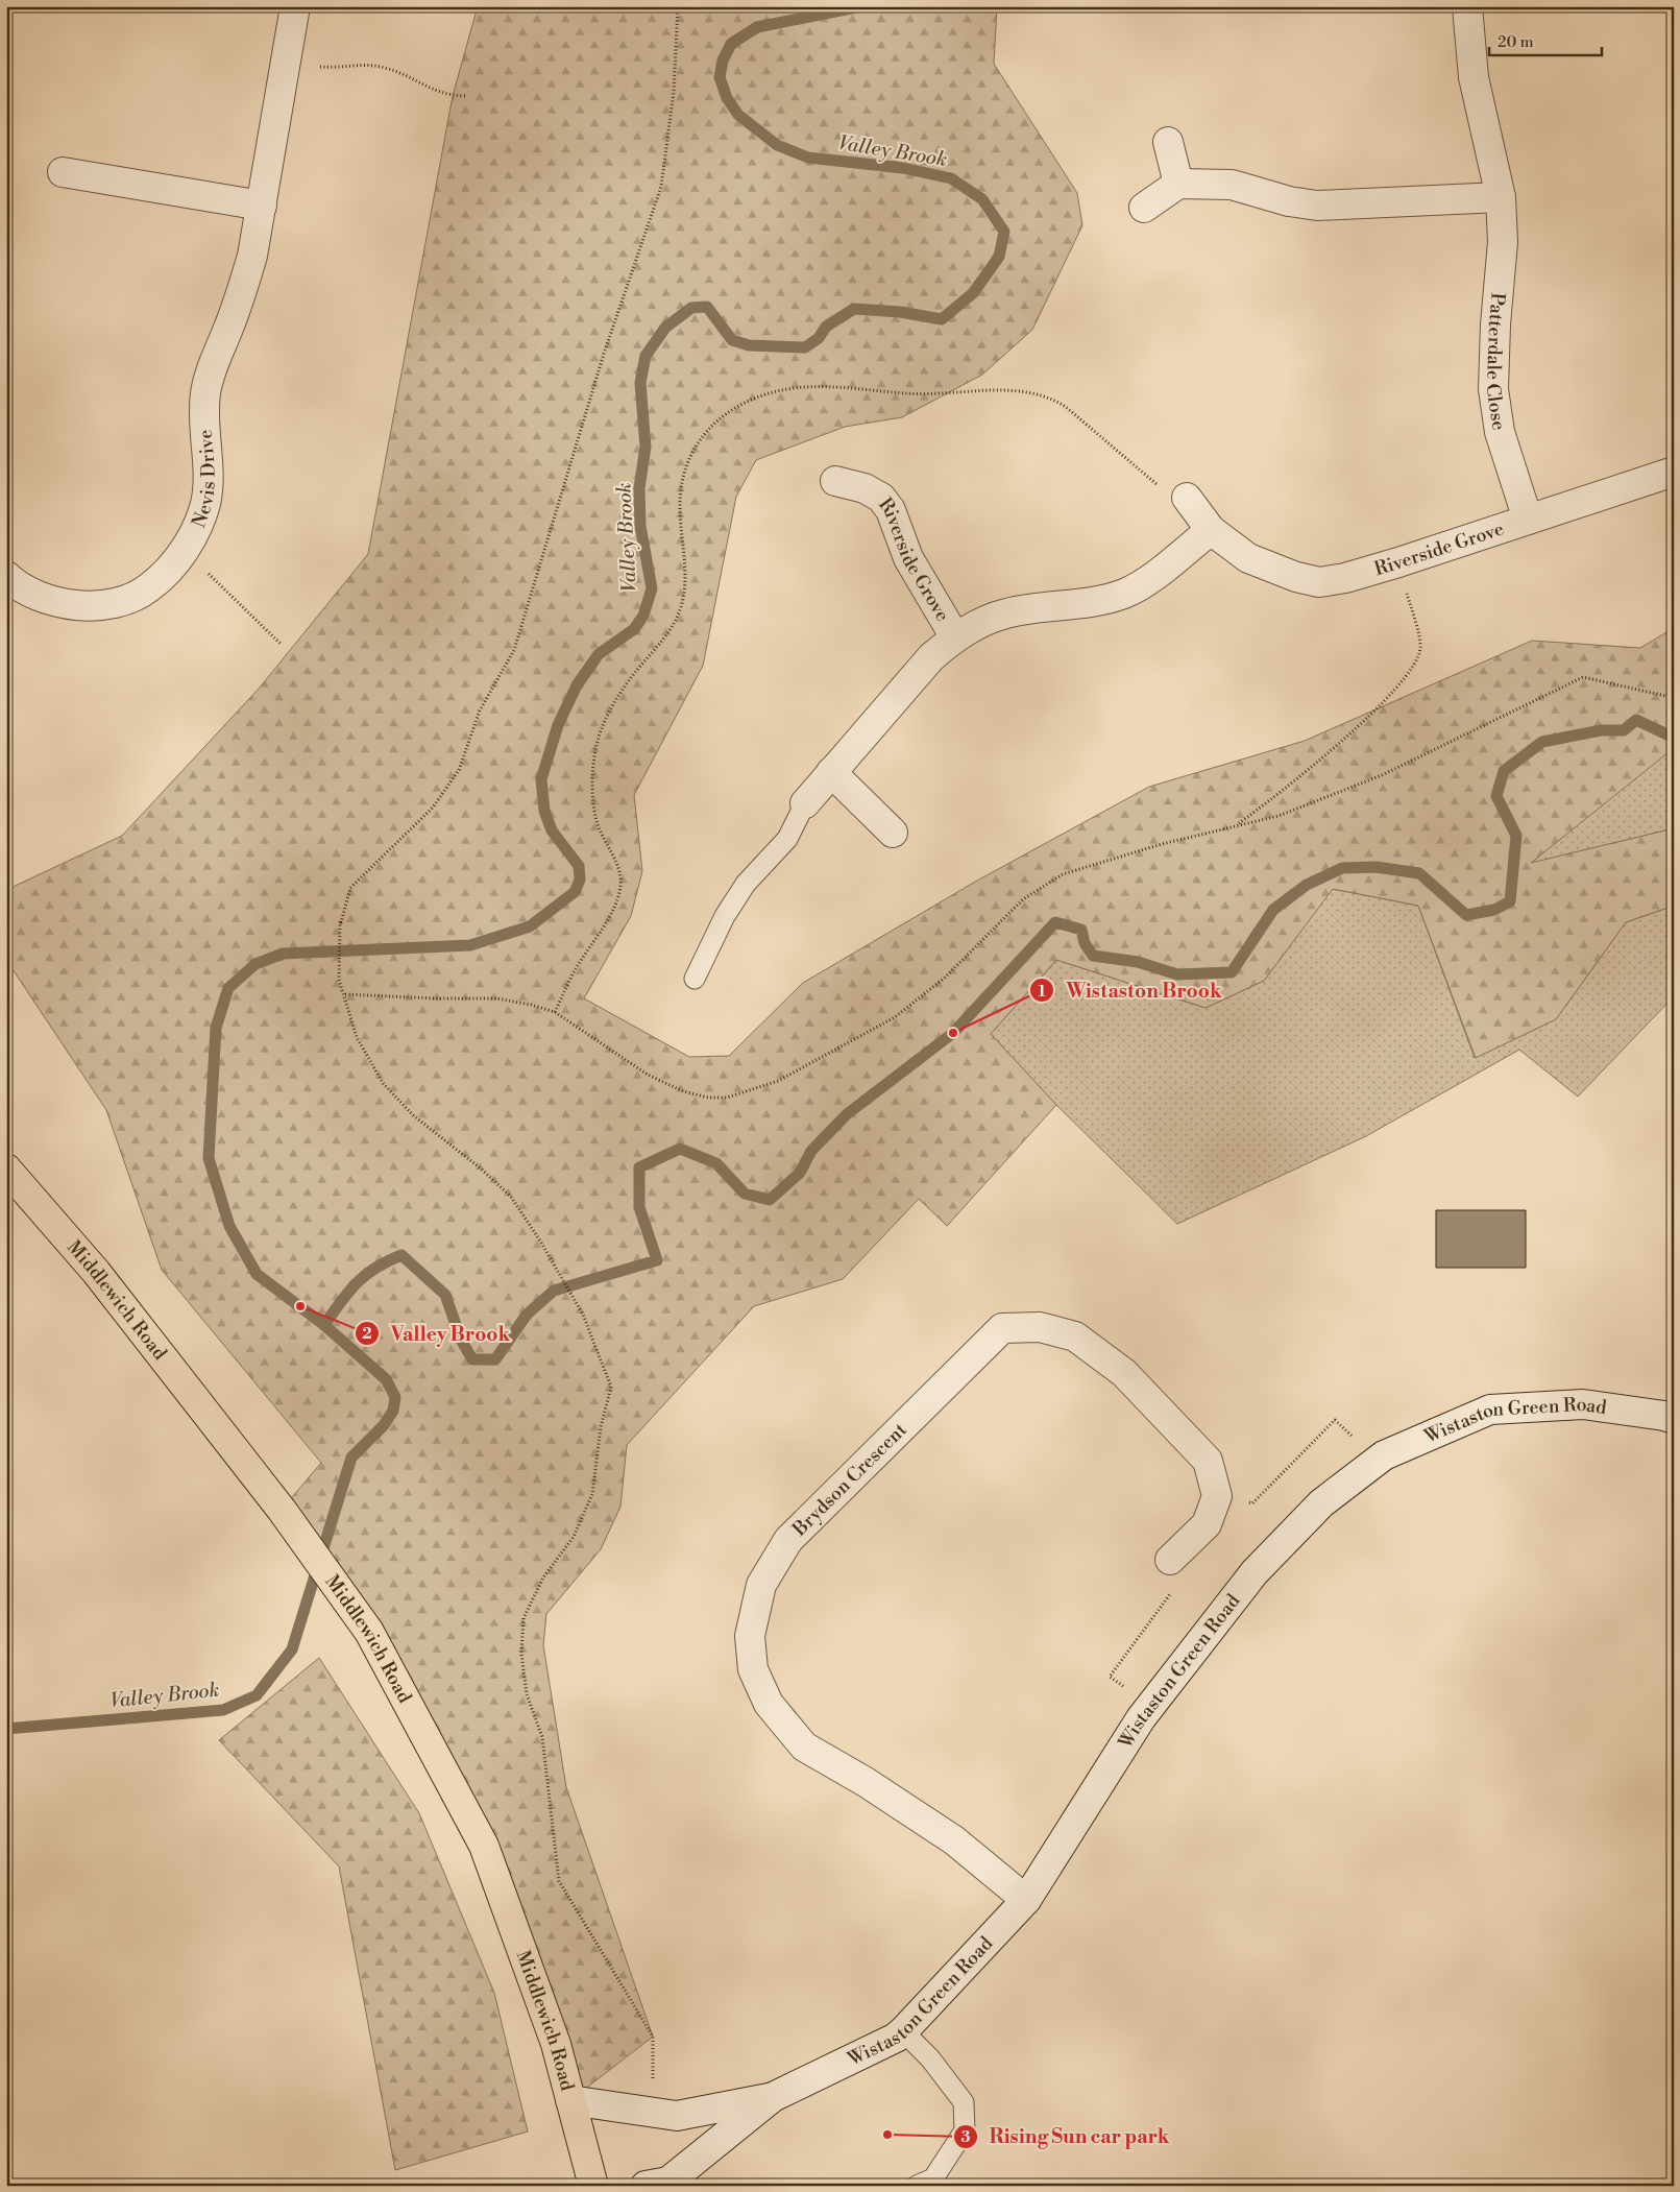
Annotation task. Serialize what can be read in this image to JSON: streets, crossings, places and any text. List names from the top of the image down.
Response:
{
  "streets": {
    "highway": ["Middlewich Road"],
    "street": [
      "Patterdale Close",
      "Nevis Drive",
      "Riverside Grove",
      "Wistaston Green Road",
      "Brydson Crescent"
    ]
  },
  "crossings": [
    ["Patterdale Close", "Riverside Grove"],
    ["Middlewich Road", "Wistaston Green Road"],
    ["Wistaston Green Road", "Brydson Crescent"]
  ],
  "water": ["Valley Brook"],
  "places": ["Wistaston Brook", "Valley Brook", "Rising Sun car park"],
  "scale_bar": "20 m"
}
